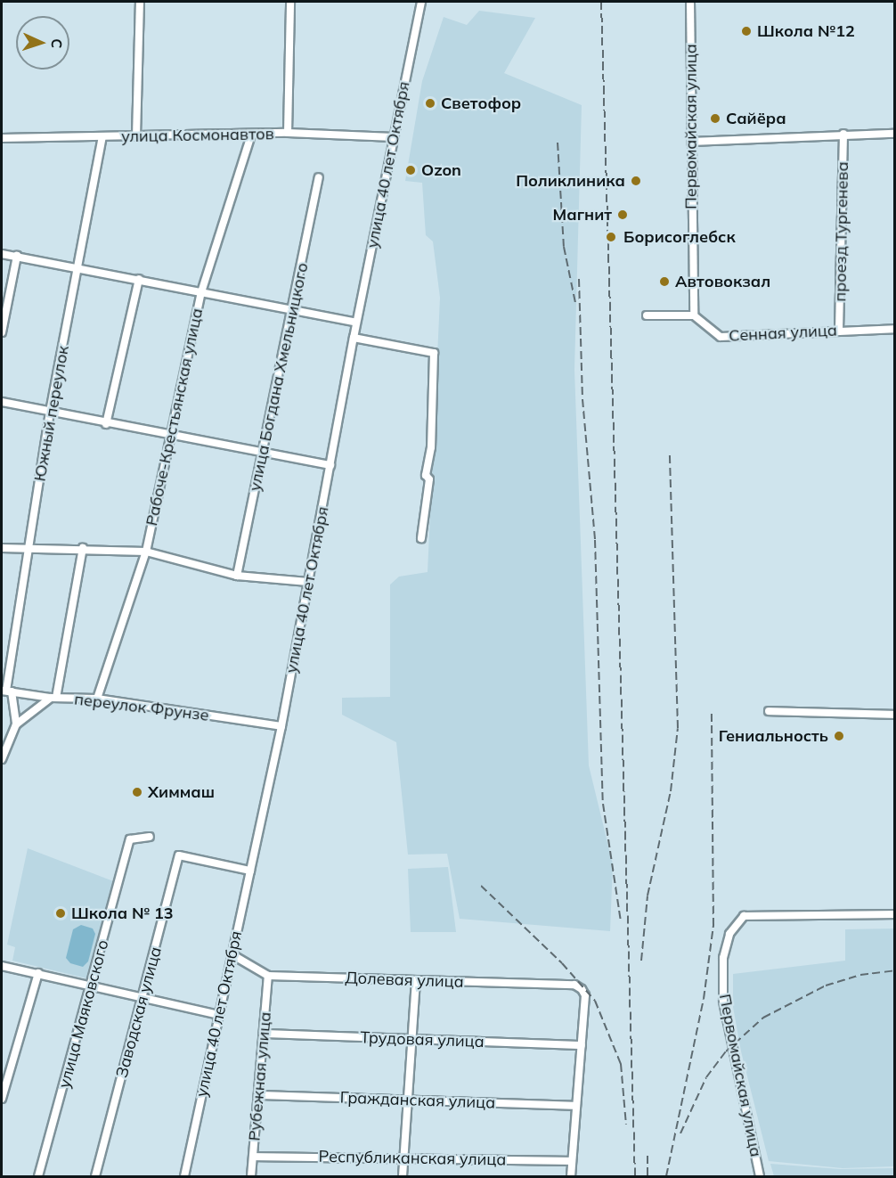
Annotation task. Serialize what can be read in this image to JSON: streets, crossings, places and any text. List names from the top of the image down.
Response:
{
  "streets": {
    "street": [
      "Первомайская улица",
      "улица Космонавтов",
      "улица 40 лет Октября",
      "проезд Тургенева",
      "Сенная улица",
      "улица Богдана Хмельницкого",
      "Южный переулок",
      "Рабоче-Крестьянская улица",
      "переулок Фрунзе",
      "Долевая улица",
      "Заводская улица",
      "улица Маяковского",
      "Трудовая улица",
      "Рубежная улица",
      "Гражданская улица",
      "Республиканская улица"
    ]
  },
  "crossings": [
    ["Первомайская улица", "Сенная улица"],
    ["улица Космонавтов", "улица 40 лет Октября"],
    ["улица Космонавтов", "Южный переулок"],
    ["улица Космонавтов", "Рабоче-Крестьянская улица"],
    ["улица 40 лет Октября", "переулок Фрунзе"],
    ["улица 40 лет Октября", "Долевая улица"],
    ["улица 40 лет Октября", "Заводская улица"],
    ["проезд Тургенева", "Сенная улица"],
    ["Южный переулок", "переулок Фрунзе"],
    ["Рабоче-Крестьянская улица", "переулок Фрунзе"],
    ["Долевая улица", "Трудовая улица"],
    ["Долевая улица", "Рубежная улица"],
    ["Трудовая улица", "Рубежная улица"],
    ["Рубежная улица", "Гражданская улица"],
    ["Рубежная улица", "Республиканская улица"]
  ],
  "places": [
    "Школа №12",
    "Светофор",
    "Сайёра",
    "Ozon",
    "Поликлиника",
    "Магнит",
    "Борисоглебск",
    "Автовокзал",
    "Гениальность",
    "Химмаш",
    "Школа № 13"
  ],
  "north": "right"
}
